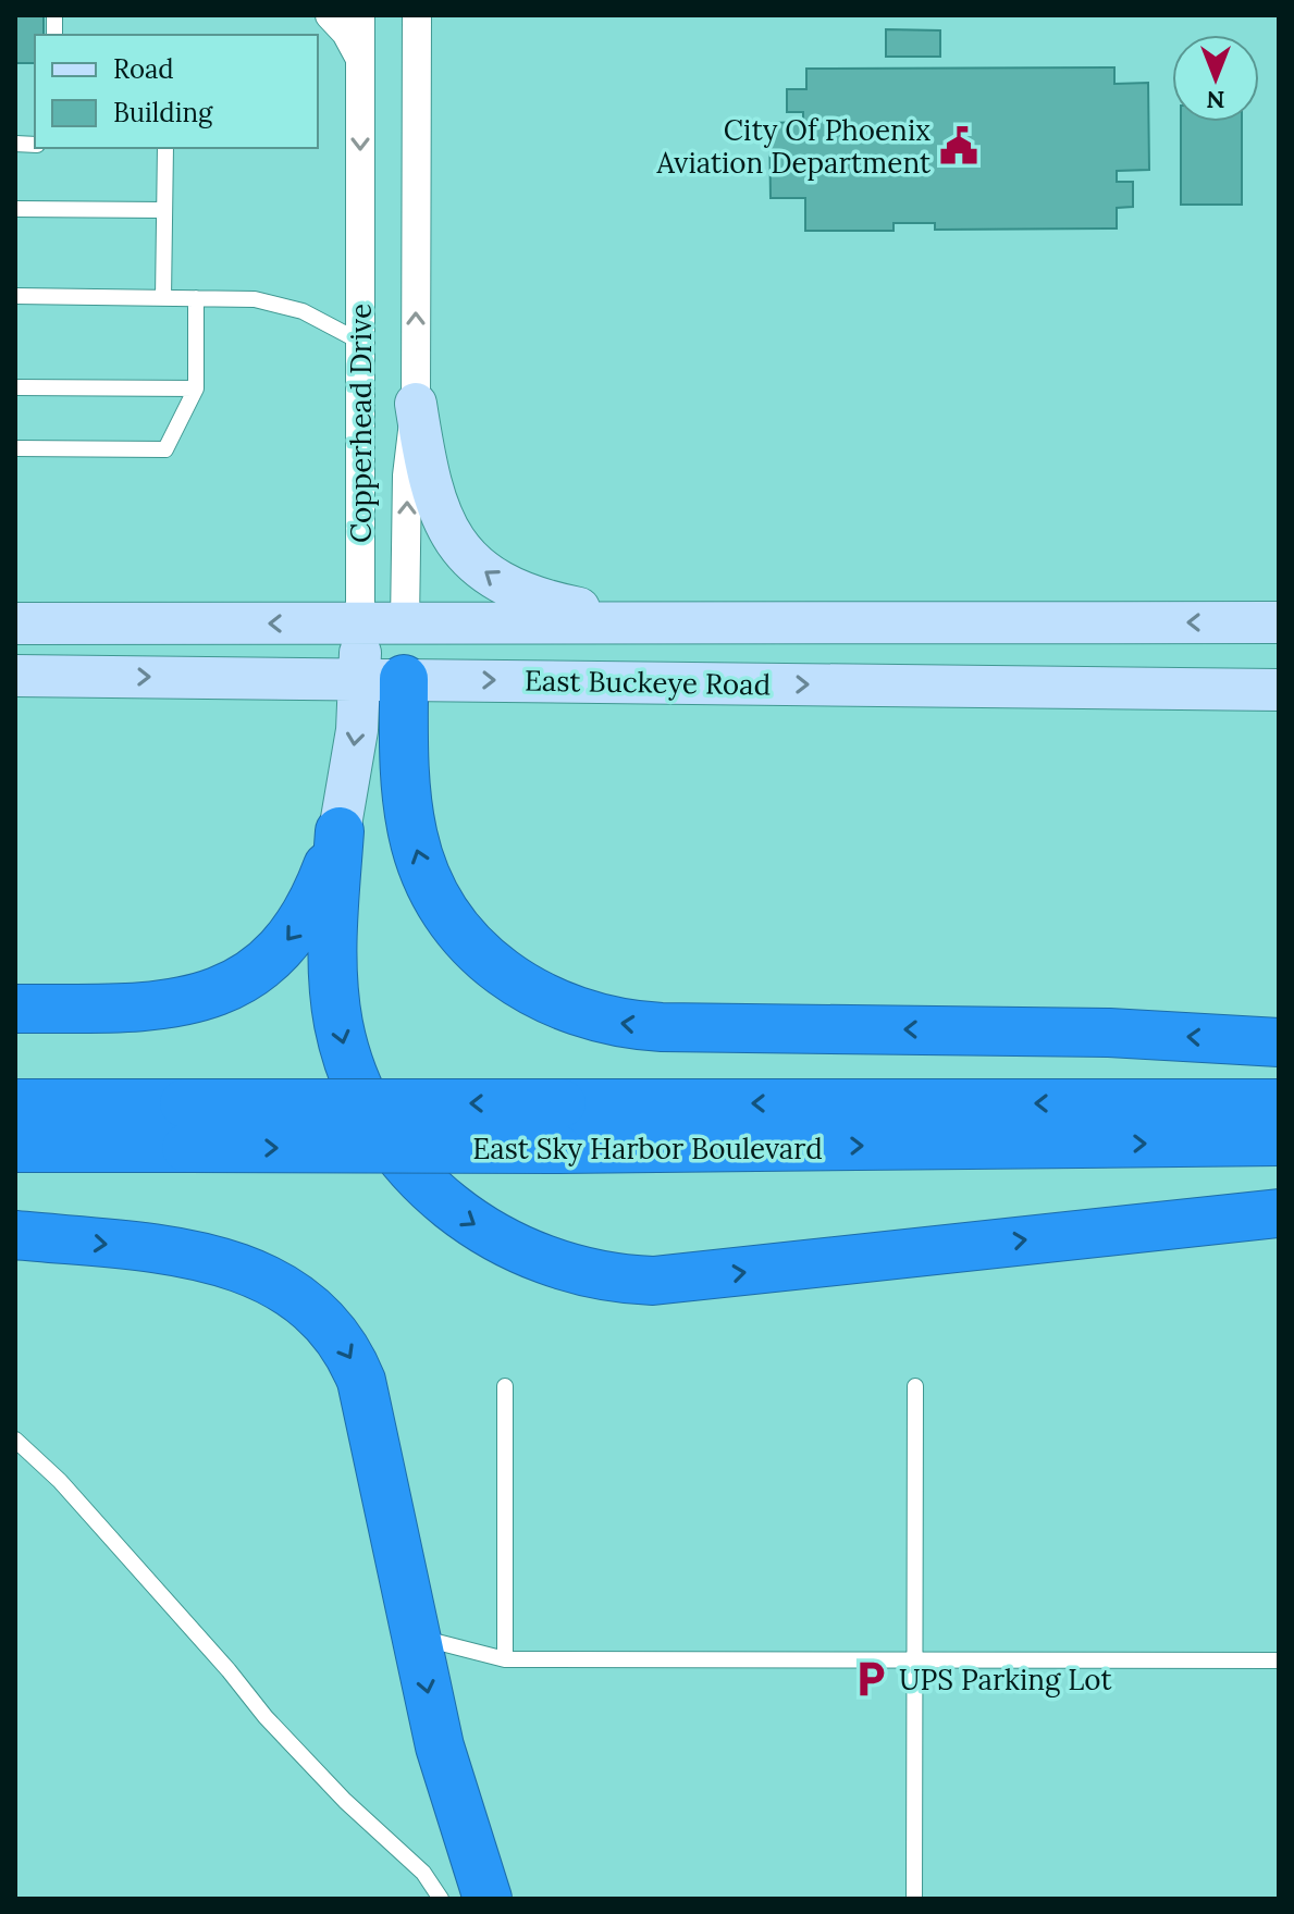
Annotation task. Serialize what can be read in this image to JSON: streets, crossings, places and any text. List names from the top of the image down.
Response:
{
  "streets": {
    "highway": ["East Sky Harbor Boulevard"],
    "main road": ["Copperhead Drive", "East Buckeye Road"]
  },
  "crossings": [
    ["Copperhead Drive", "East Buckeye Road"]
  ],
  "places": {
    "public building": ["City Of Phoenix Aviation Department"],
    "parking": ["UPS Parking Lot"]
  },
  "legend": ["Road", "Building"],
  "north": "bottom"
}
